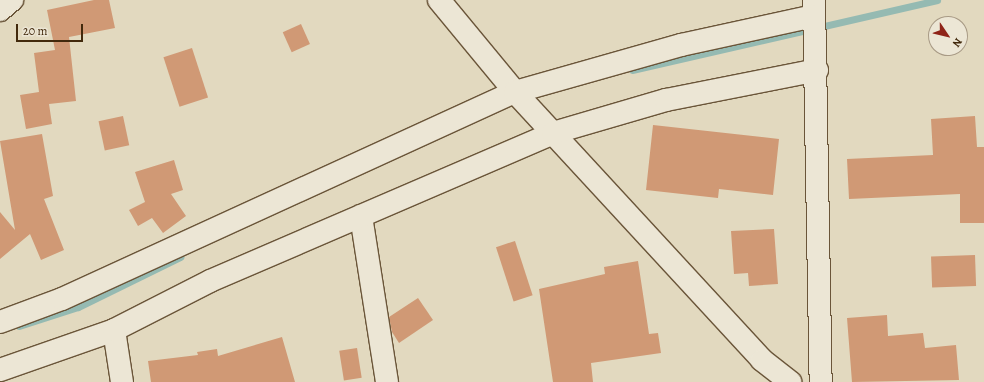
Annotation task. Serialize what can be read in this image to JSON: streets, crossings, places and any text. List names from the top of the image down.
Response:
{
  "scale_bar": "20 m",
  "north": "bottom right"
}
